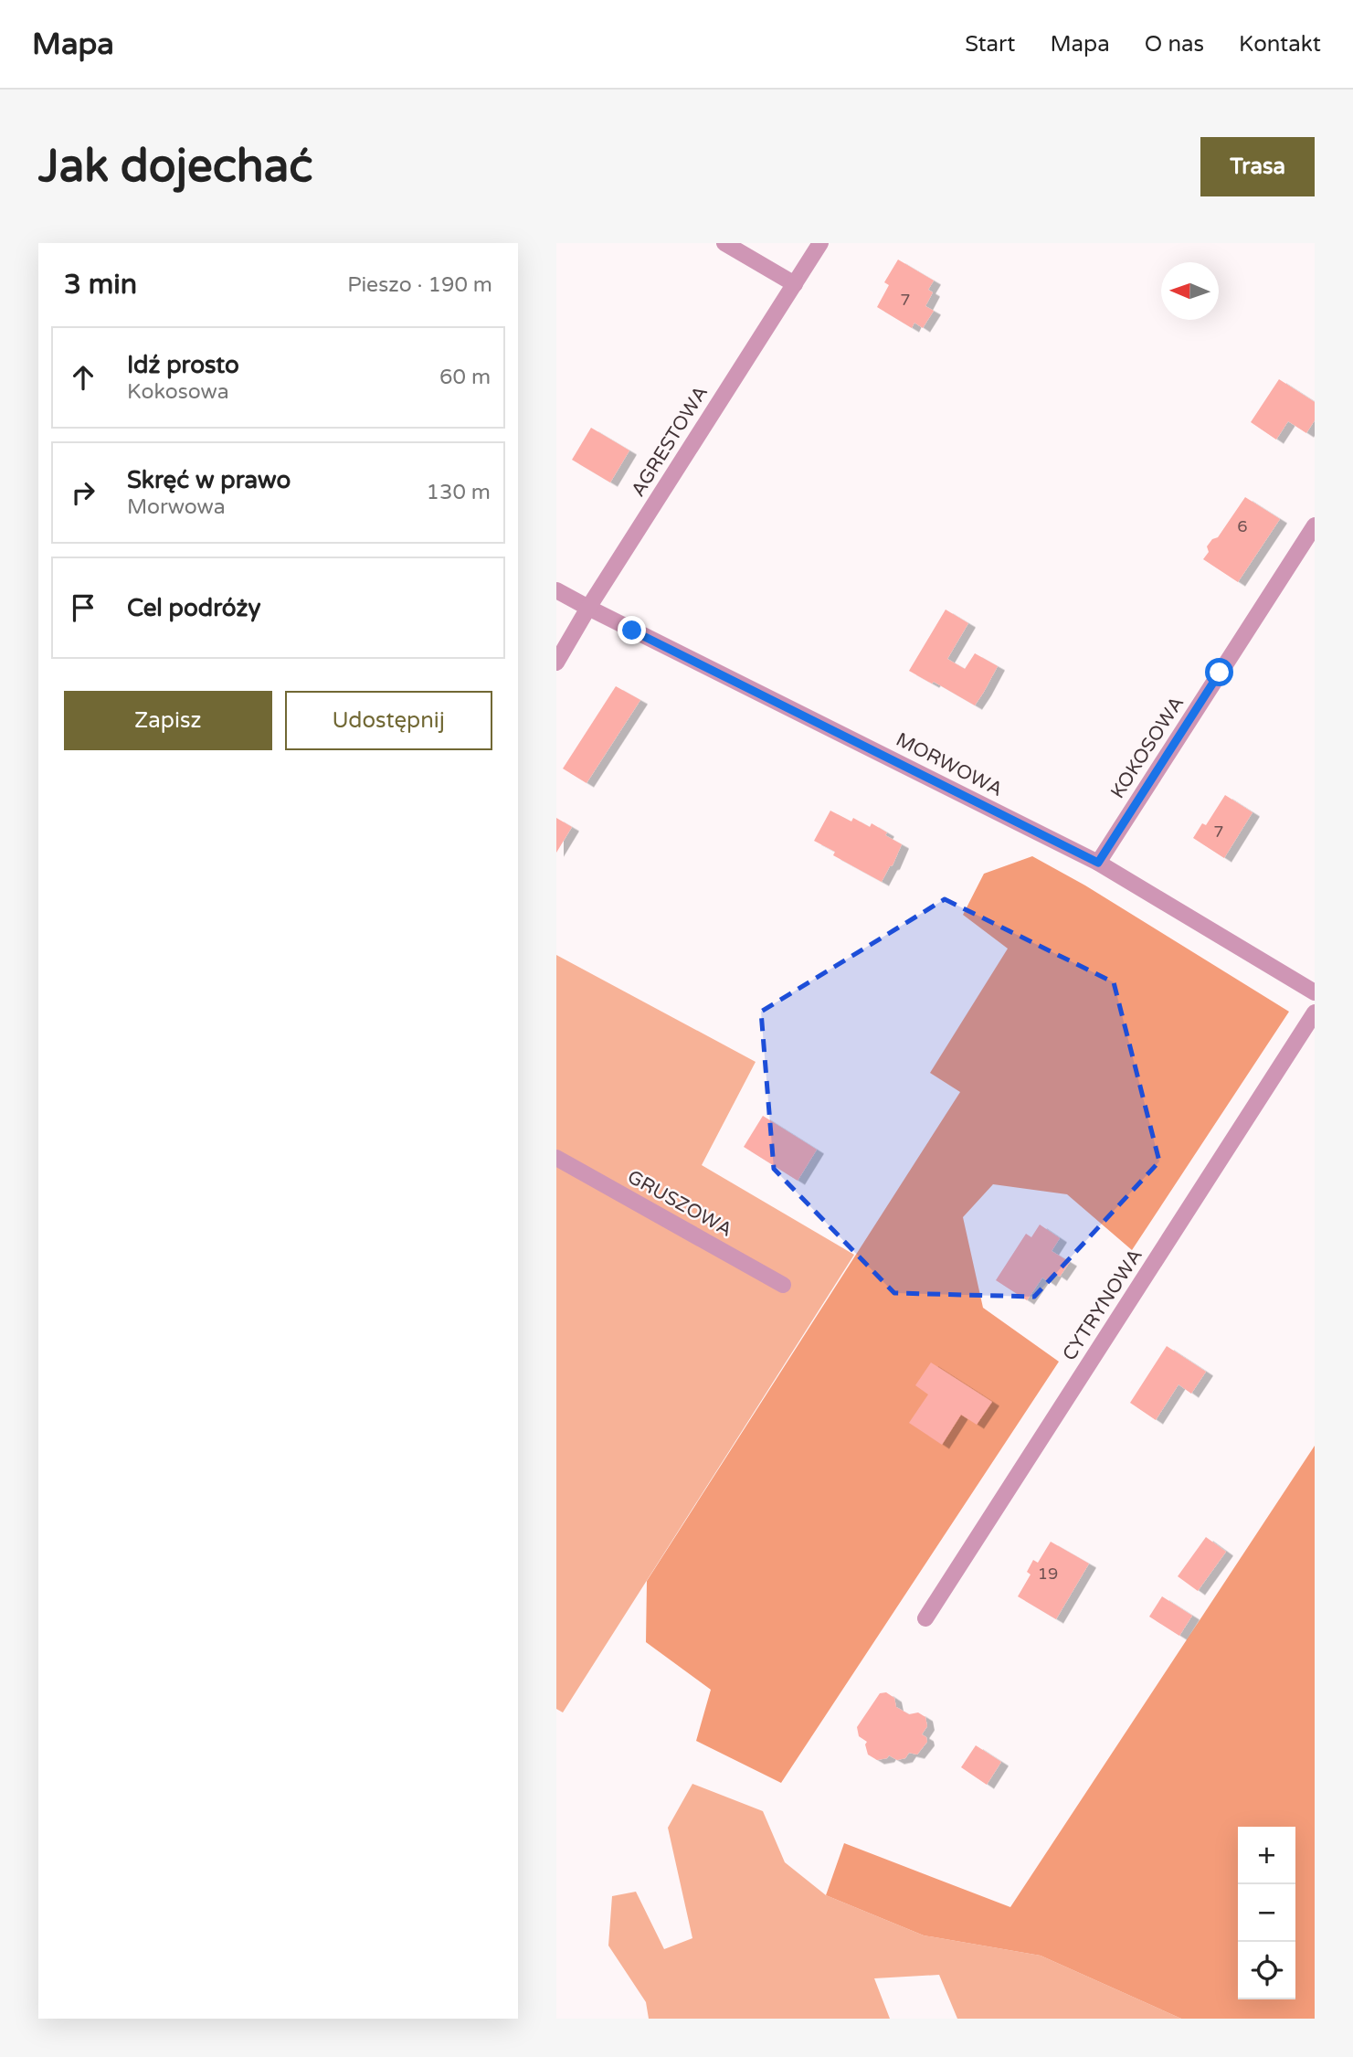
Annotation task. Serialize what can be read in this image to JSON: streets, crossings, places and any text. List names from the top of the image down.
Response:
{
  "streets": {
    "street": [
      "AGRESTOWA",
      "KOKOSOWA",
      "MORWOWA",
      "GRUSZOWA",
      "CYTRYNOWA"
    ]
  },
  "crossings": [
    ["AGRESTOWA", "MORWOWA"],
    ["KOKOSOWA", "MORWOWA"]
  ],
  "house_numbers": [
    "7",
    "6",
    "7",
    "19"
  ],
  "north": "left",
  "page": {
    "header": "Mapa",
    "nav": [
      "Start",
      "Mapa",
      "O nas",
      "Kontakt"
    ],
    "buttons": [
      "Trasa",
      ["Zapisz", "Udostępnij"]
    ],
    "title": "Jak dojechać",
    "heading": ["3 min", "Pieszo · 190 m"],
    "list": [
      ["Idź prosto", "Kokosowa", "60 m"],
      ["Skręć w prawo", "Morwowa", "130 m"],
      "Cel podróży"
    ],
    "map_buttons": ["+", "−"]
  }
}
